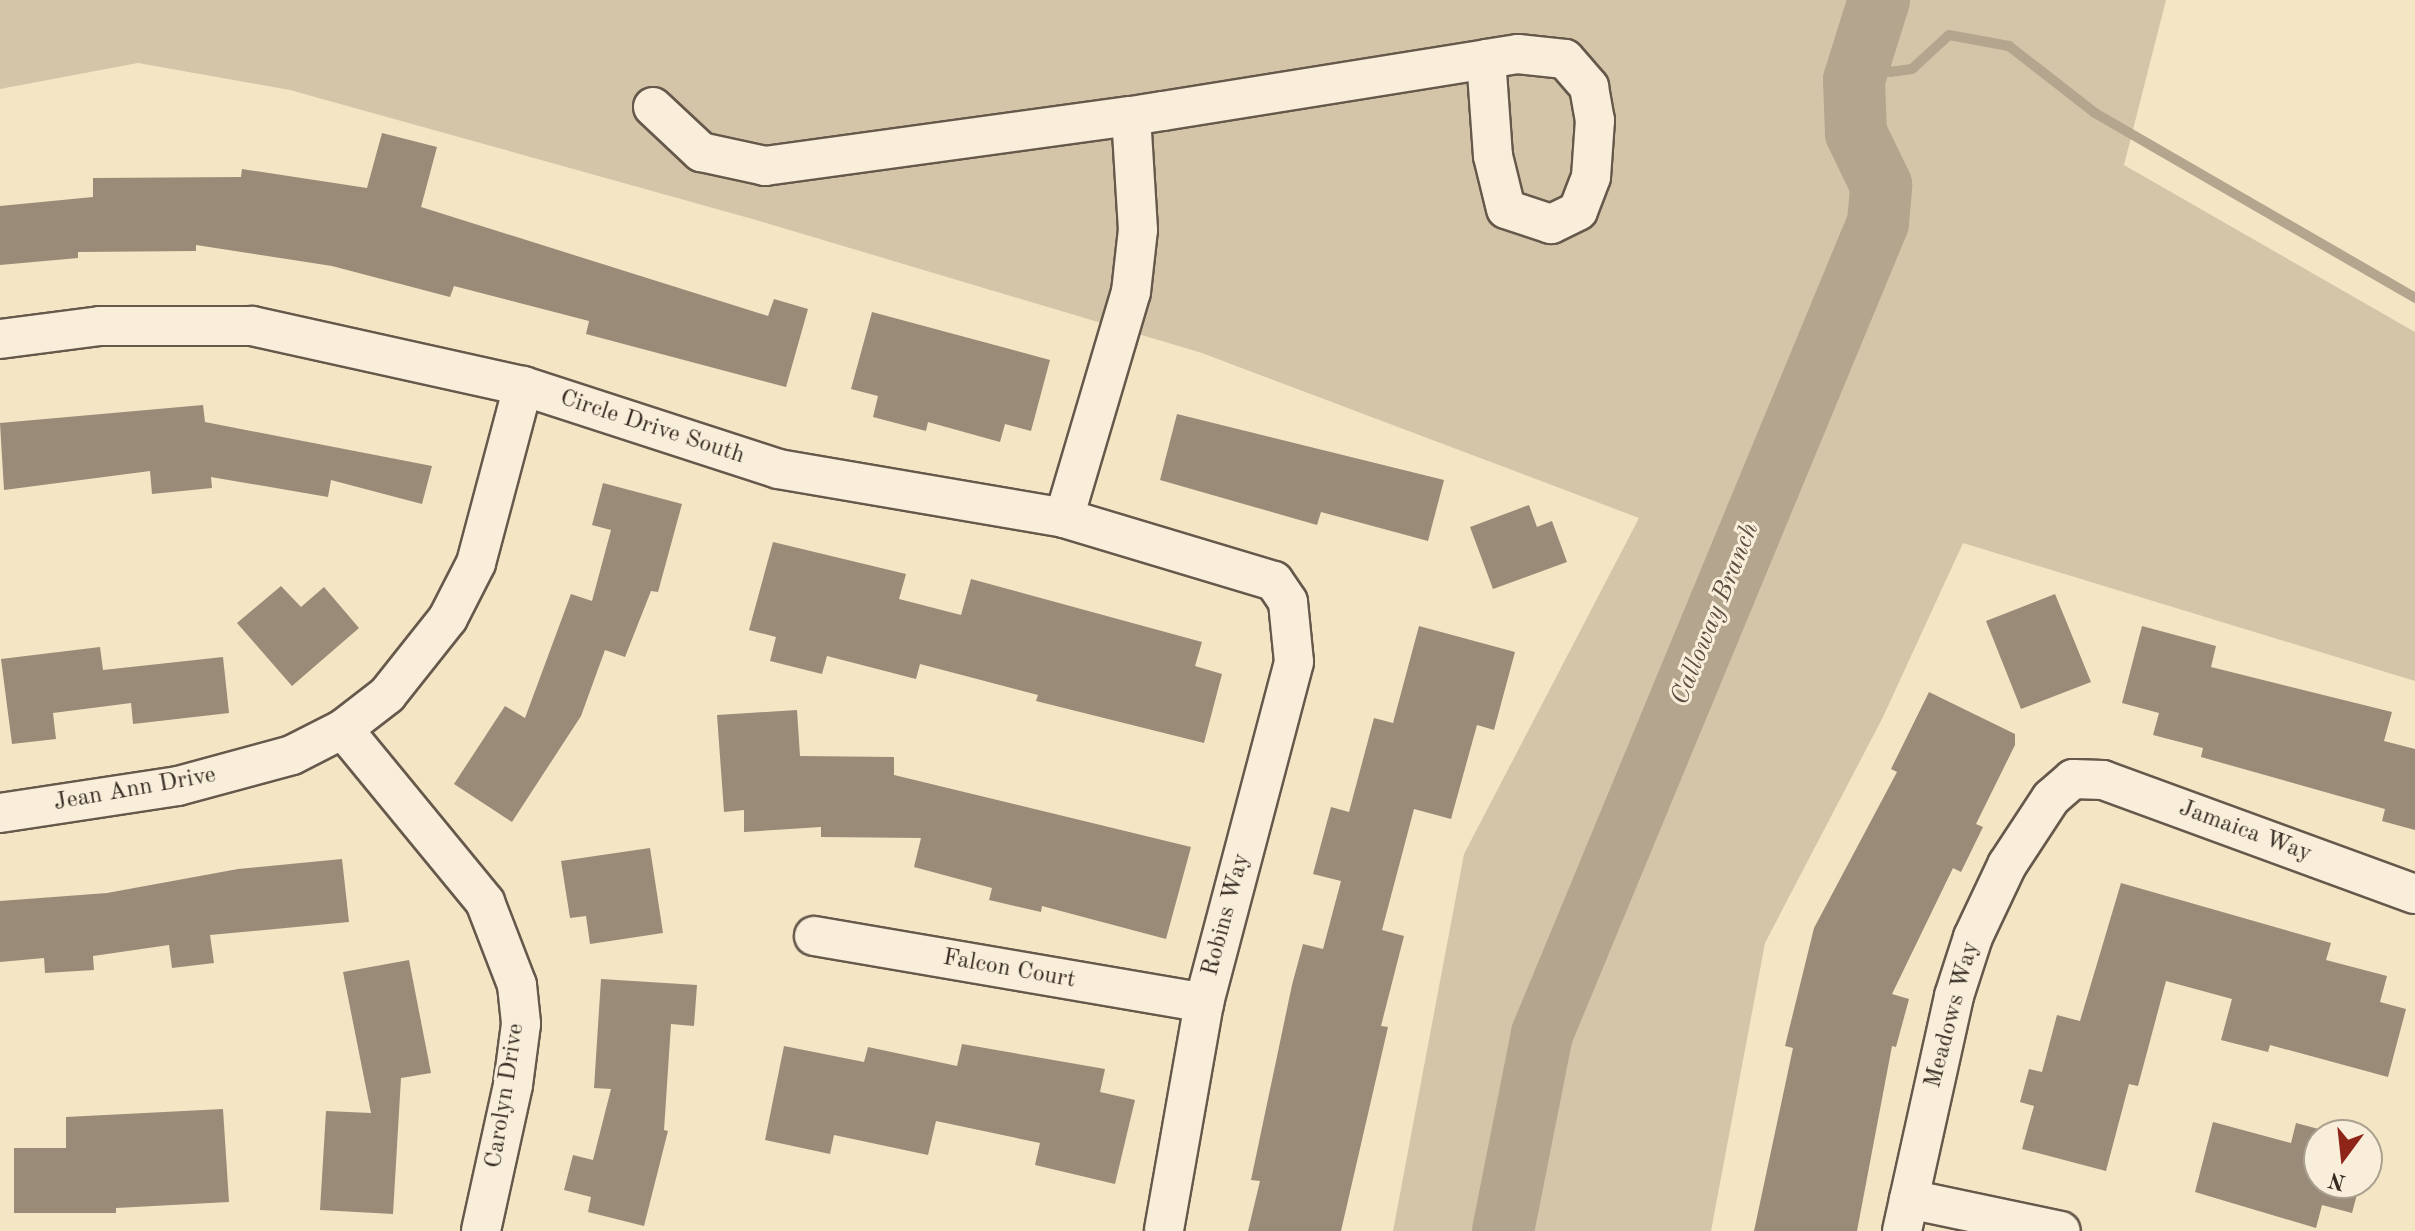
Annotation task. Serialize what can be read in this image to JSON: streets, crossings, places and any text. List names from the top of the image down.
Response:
{
  "streets": {
    "street": [
      "Circle Drive South",
      "Jean Ann Drive",
      "Jamaica Way",
      "Robins Way",
      "Falcon Court",
      "Meadows Way",
      "Carolyn Drive"
    ]
  },
  "crossings": [
    ["Circle Drive South", "Jean Ann Drive"],
    ["Circle Drive South", "Robins Way"],
    ["Jean Ann Drive", "Carolyn Drive"],
    ["Jamaica Way", "Meadows Way"],
    ["Robins Way", "Falcon Court"]
  ],
  "water": ["Calloway Branch"],
  "north": "bottom"
}
